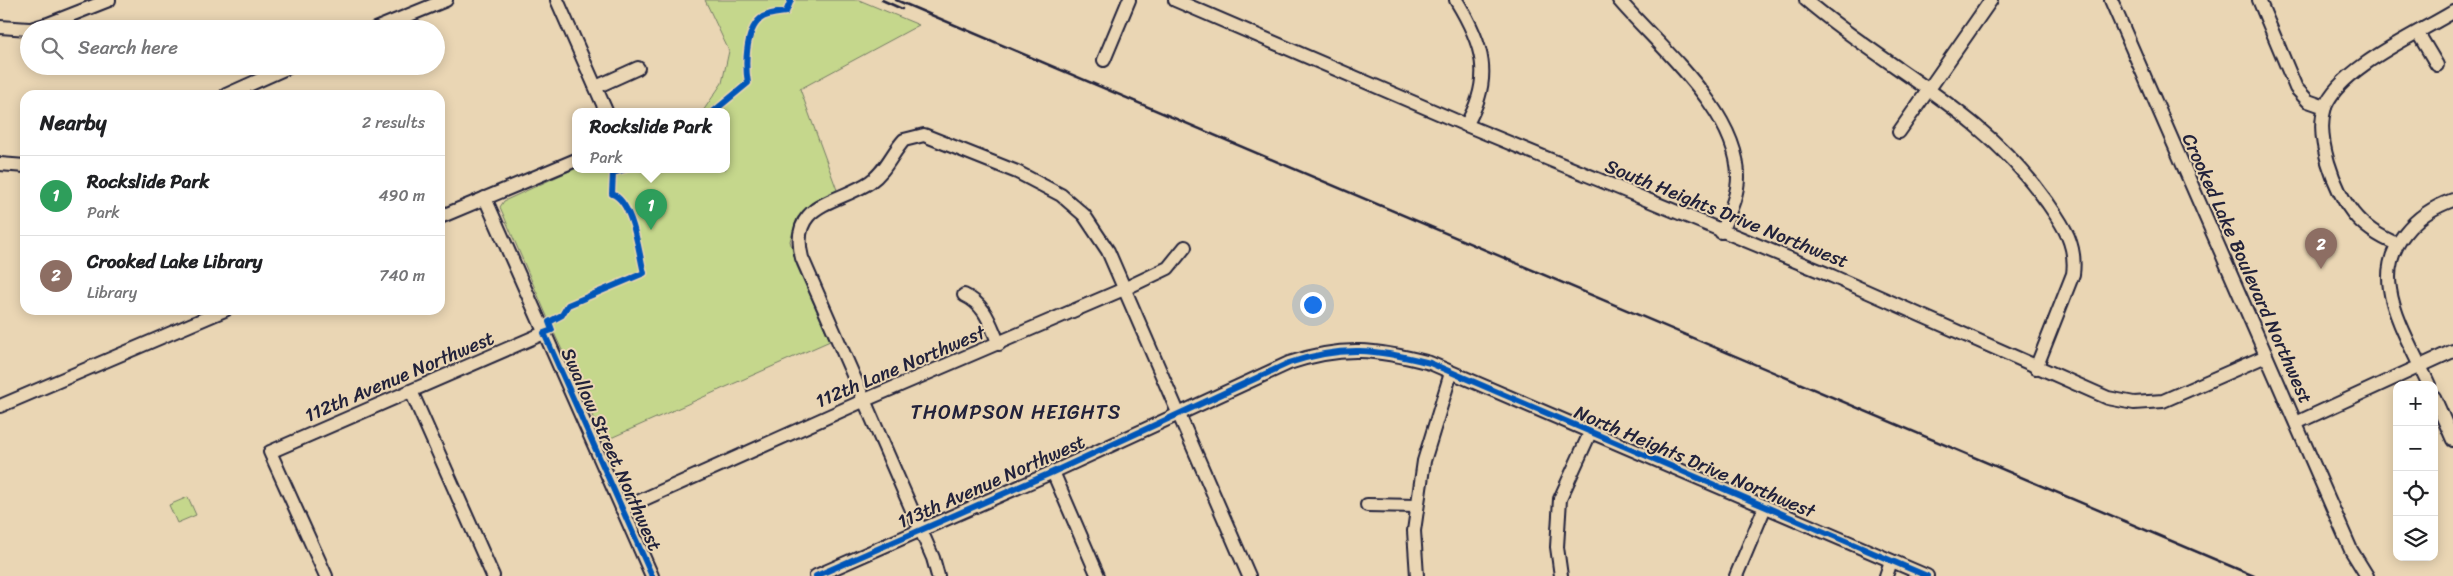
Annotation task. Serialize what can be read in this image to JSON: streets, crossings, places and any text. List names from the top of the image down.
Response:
{
  "streets": {
    "street": [
      "South Heights Drive Northwest",
      "Crooked Lake Boulevard Northwest",
      "112th Lane Northwest",
      "112th Avenue Northwest",
      "Swallow Street Northwest",
      "North Heights Drive Northwest",
      "113th Avenue Northwest"
    ]
  },
  "crossings": [
    ["South Heights Drive Northwest", "Crooked Lake Boulevard Northwest"],
    ["112th Lane Northwest", "Swallow Street Northwest"],
    ["112th Avenue Northwest", "Swallow Street Northwest"],
    ["North Heights Drive Northwest", "113th Avenue Northwest"]
  ],
  "districts": ["THOMPSON HEIGHTS"],
  "page": {
    "search": "Search here",
    "heading": ["Nearby", "2 results"],
    "popup": ["Rockslide Park", "Park"],
    "list": [
      {
        "mark": "1",
        "name": "Rockslide Park",
        "note": "Park",
        "value": "490 m"
      },
      {
        "mark": "2",
        "name": "Crooked Lake Library",
        "note": "Library",
        "value": "740 m"
      }
    ],
    "pins": ["1", "2"],
    "map_buttons": ["+", "−"]
  }
}
